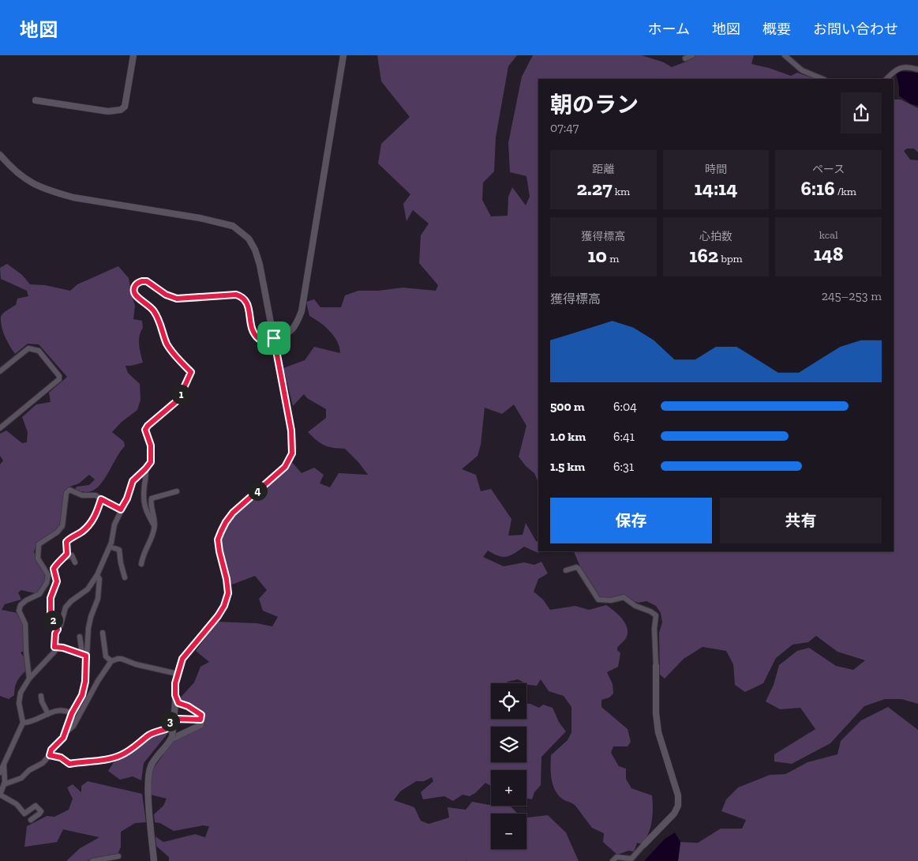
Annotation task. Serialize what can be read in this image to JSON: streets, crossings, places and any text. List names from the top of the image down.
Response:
{
  "page": {
    "header": "地図",
    "nav": [
      "ホーム",
      "地図",
      "概要",
      "お問い合わせ"
    ],
    "heading": ["朝のラン", "07:47"],
    "stats": [
      ["距離", "2.27 km"],
      ["時間", "14:14"],
      ["ペース", "6:16 /km"],
      ["獲得標高", "10 m"],
      ["心拍数", "162 bpm"],
      ["kcal", "148"]
    ],
    "chart": ["獲得標高", "245–253 m"],
    "pins": [
      "1",
      "4",
      "2",
      "3"
    ],
    "list": [
      {
        "name": "500 m",
        "note": "6:04"
      },
      {
        "name": "1.0 km",
        "note": "6:41"
      },
      {
        "name": "1.5 km",
        "note": "6:31"
      }
    ],
    "buttons": ["保存", "共有"],
    "map_buttons": ["+", "−"]
  }
}
